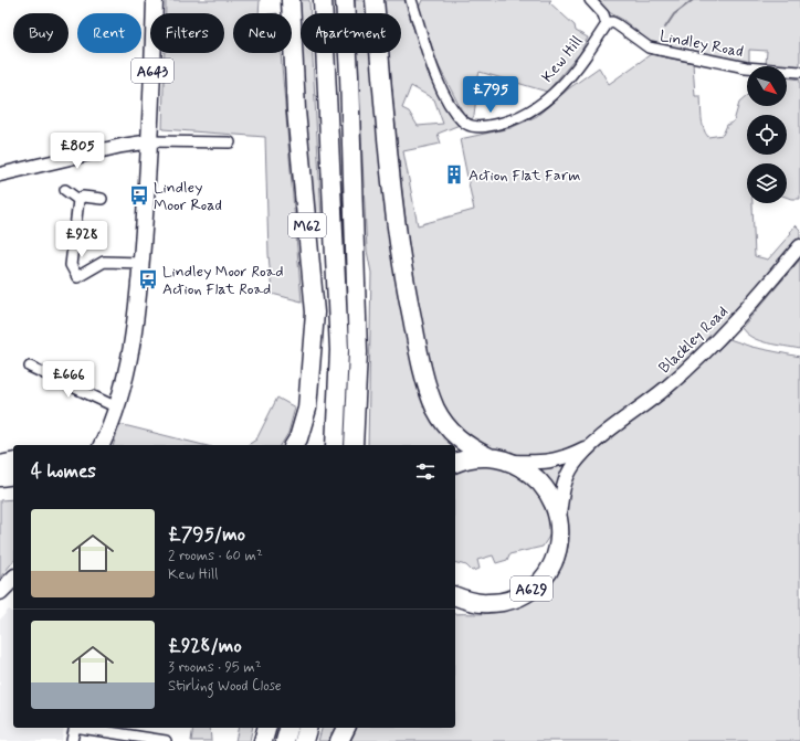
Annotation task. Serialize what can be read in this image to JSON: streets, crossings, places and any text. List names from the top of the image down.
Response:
{
  "streets": {
    "highway": ["M62", "A629"],
    "main road": ["A643"],
    "street": ["Lindley Road", "Kew Hill", "Blackley Road"]
  },
  "crossings": [
    ["Lindley Road", "Kew Hill"],
    ["Blackley Road", "A629"]
  ],
  "places": {
    "building": ["Action Flat Farm"],
    "bus stop": ["Lindley Moor Road", "Lindley Moor Road Action Flat Road"]
  },
  "north": "bottom right",
  "page": {
    "chip": [
      "Buy",
      "Rent",
      "Filters",
      "New",
      "Apartment"
    ],
    "price": [
      "£795",
      "£805",
      "£928",
      "£666"
    ],
    "heading": "4 homes",
    "list": [
      {
        "name": "£795/mo",
        "note": "2 rooms · 60 m² · Kew Hill"
      },
      {
        "name": "£928/mo",
        "note": "3 rooms · 95 m² · Stirling Wood Close"
      }
    ]
  }
}
